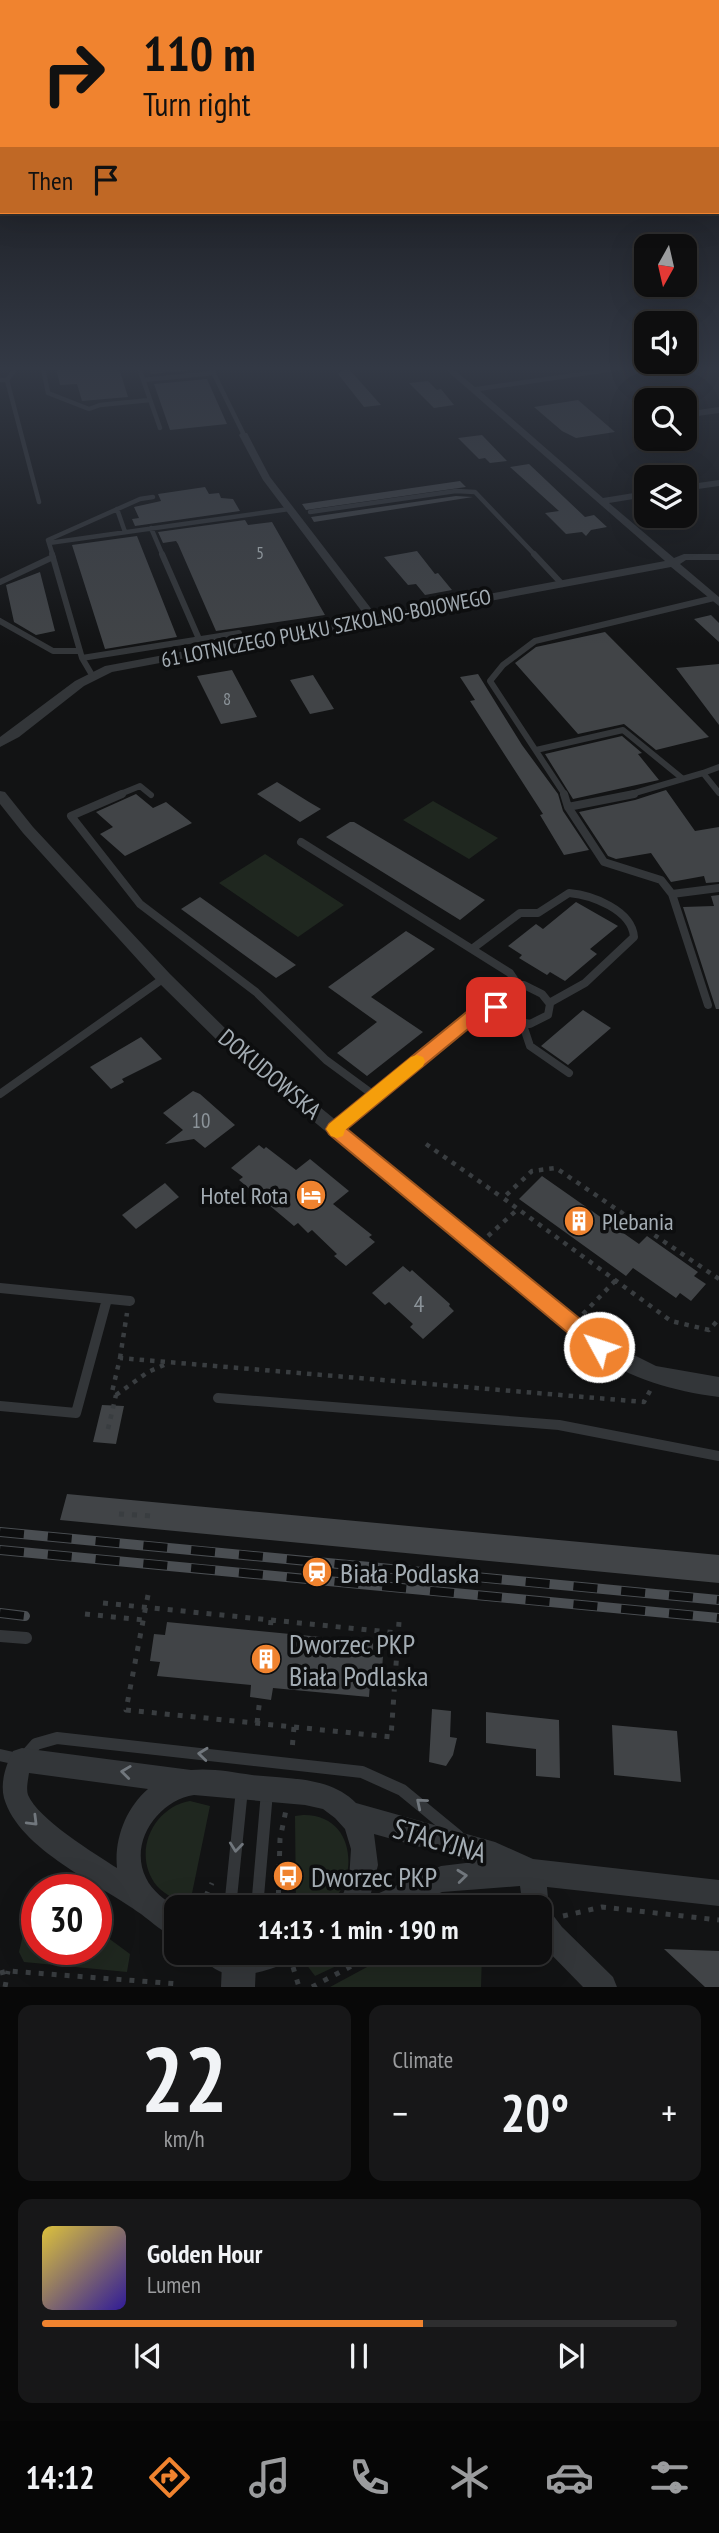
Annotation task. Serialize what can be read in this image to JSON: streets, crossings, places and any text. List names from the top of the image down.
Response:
{
  "streets": {
    "street": ["61 LOTNICZEGO PUŁKU SZKOLNO-BOJOWEGO", "DOKUDOWSKA", "STACYJNA"]
  },
  "places": {
    "hotel": ["Hotel Rota"],
    "building": ["Plebania", "Dworzec PKP Biała Podlaska"],
    "station": ["Biała Podlaska"],
    "bus stop": ["Dworzec PKP"]
  },
  "house_numbers": [
    "5",
    "8",
    "10",
    "4"
  ],
  "north": "bottom",
  "page": {
    "turn": ["110 m", "Turn right"],
    "then": "Then",
    "limit": "30",
    "trip": "14:13 · 1 min · 190 m",
    "tile": [
      ["22", "km/h"],
      "Climate"
    ],
    "heat": ["−", "20°", "+"],
    "song": ["Golden Hour", "Lumen"],
    "tabs": "14:12"
  }
}
